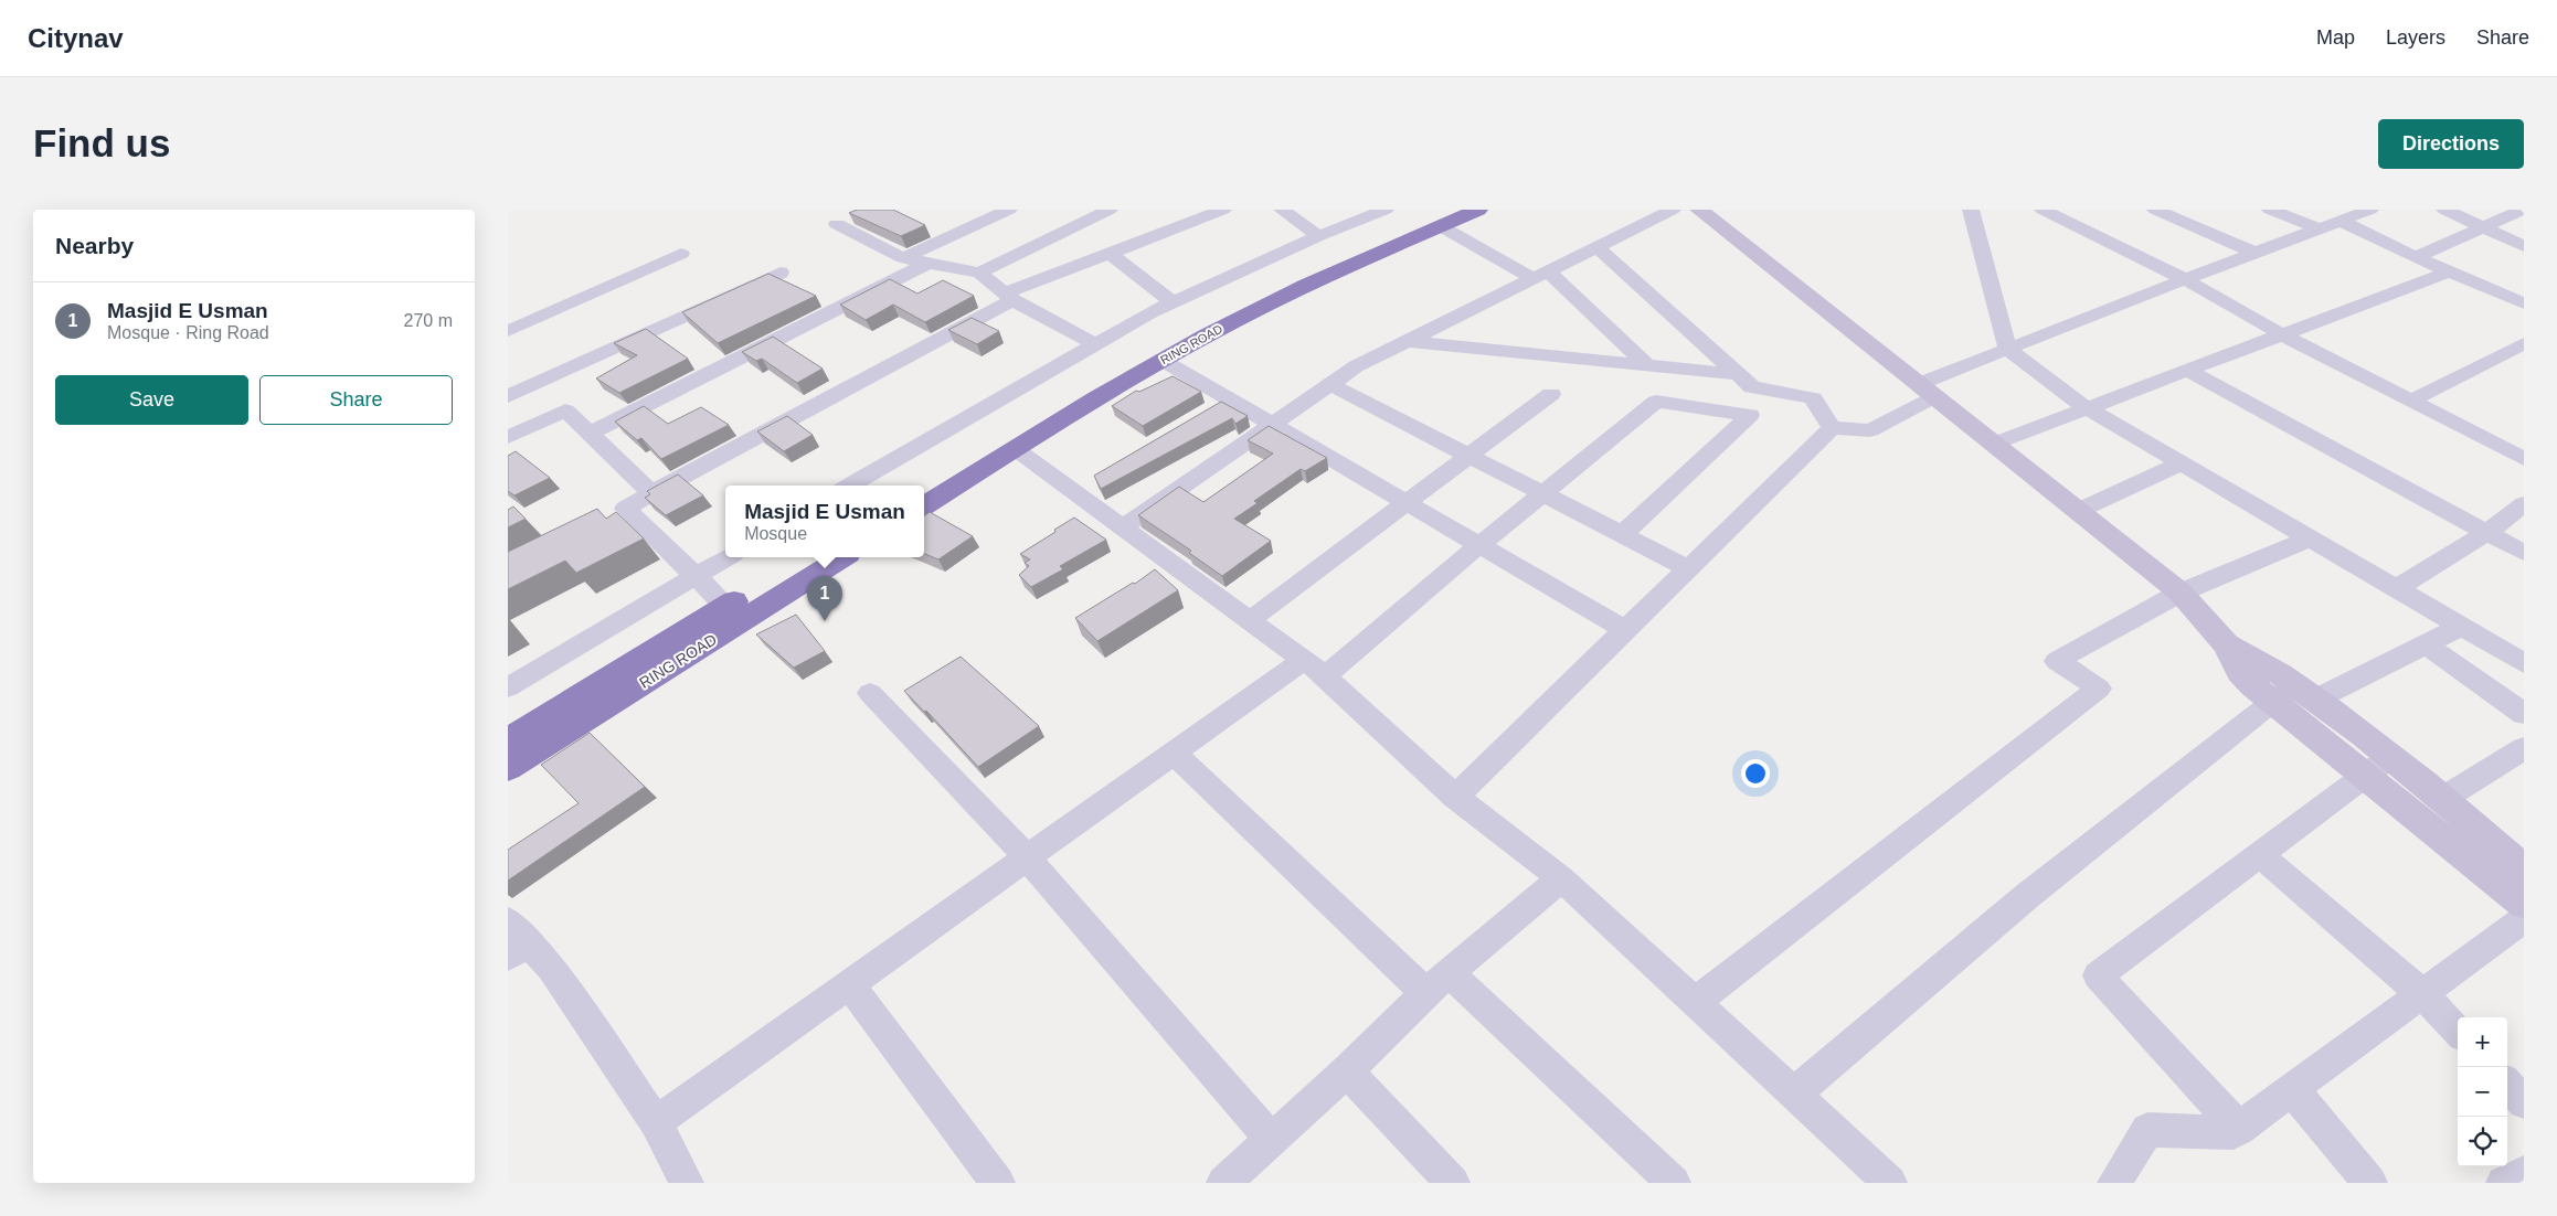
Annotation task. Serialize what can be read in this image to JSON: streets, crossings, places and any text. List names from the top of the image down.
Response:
{
  "streets": {
    "highway": ["RING ROAD"]
  },
  "page": {
    "header": "Citynav",
    "nav": ["Map", "Layers", "Share"],
    "buttons": [
      "Directions",
      ["Save", "Share"]
    ],
    "title": "Find us",
    "heading": "Nearby",
    "list": [
      {
        "mark": "1",
        "name": "Masjid E Usman",
        "note": "Mosque · Ring Road",
        "value": "270 m"
      }
    ],
    "popup": ["Masjid E Usman", "Mosque"],
    "pins": "1",
    "map_buttons": ["+", "−"]
  }
}
